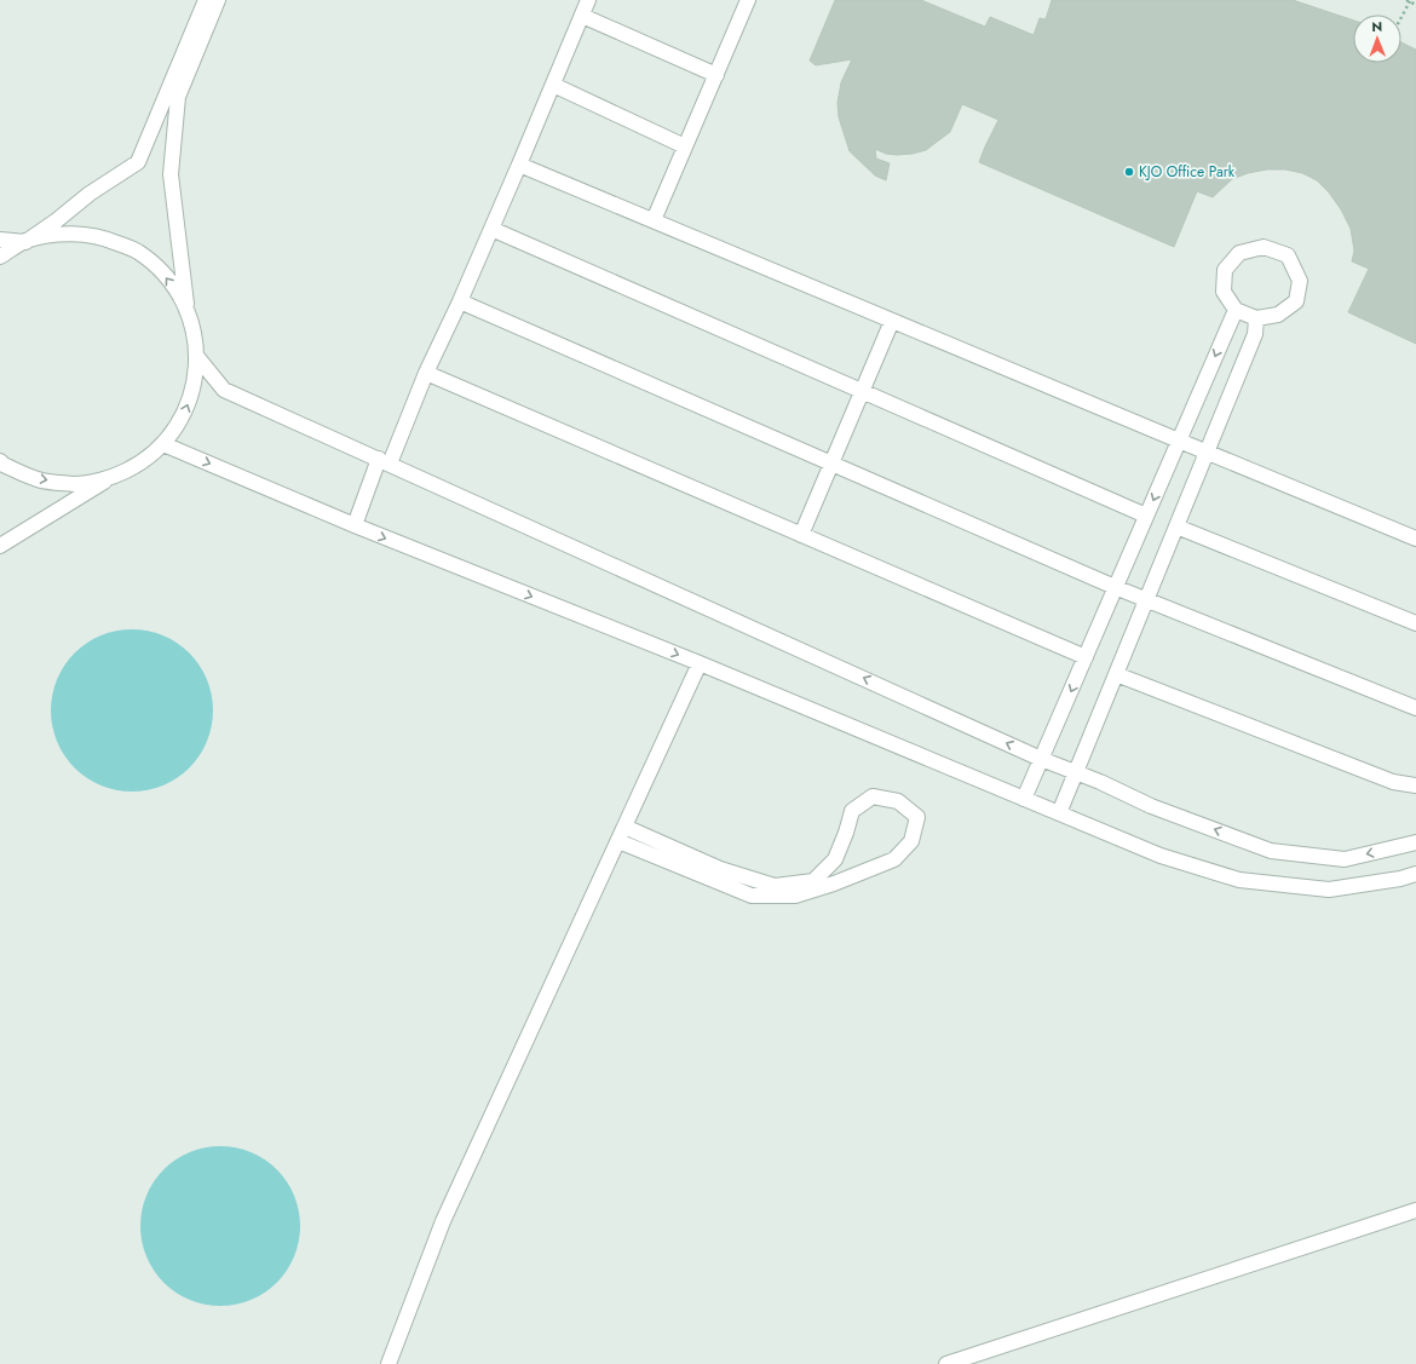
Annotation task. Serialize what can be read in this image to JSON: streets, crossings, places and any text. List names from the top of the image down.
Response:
{
  "places": ["KJO Office Park"],
  "north": "top"
}
